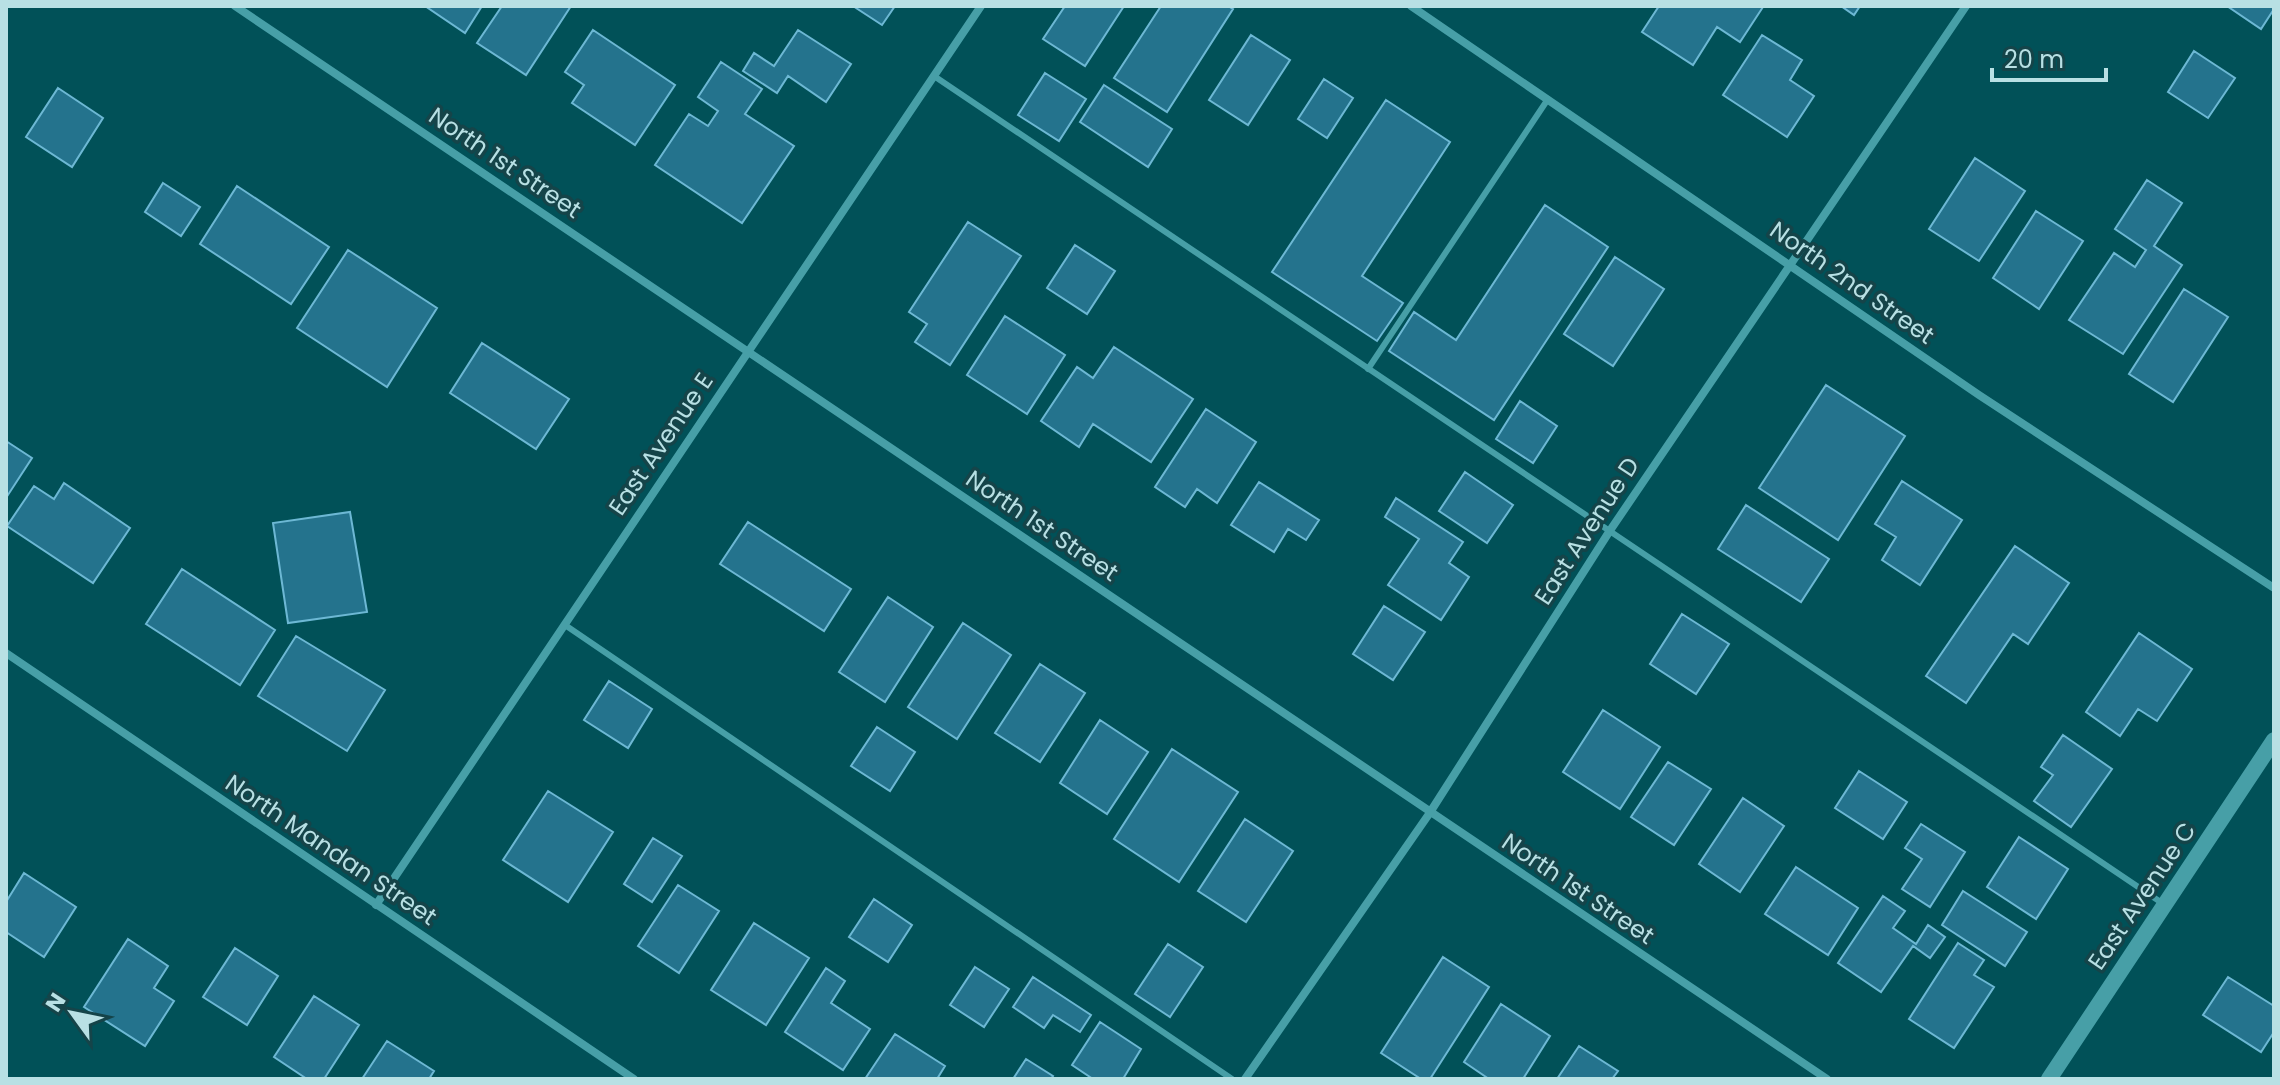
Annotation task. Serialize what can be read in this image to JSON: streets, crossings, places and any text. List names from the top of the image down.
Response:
{
  "streets": {
    "street": [
      "North 1st Street",
      "North 2nd Street",
      "East Avenue E",
      "East Avenue D",
      "North Mandan Street",
      "East Avenue C"
    ]
  },
  "crossings": [
    ["North 1st Street", "East Avenue E"],
    ["North 1st Street", "East Avenue D"],
    ["North 2nd Street", "East Avenue D"],
    ["East Avenue E", "North Mandan Street"]
  ],
  "scale_bar": "20 m",
  "north": "top left"
}
